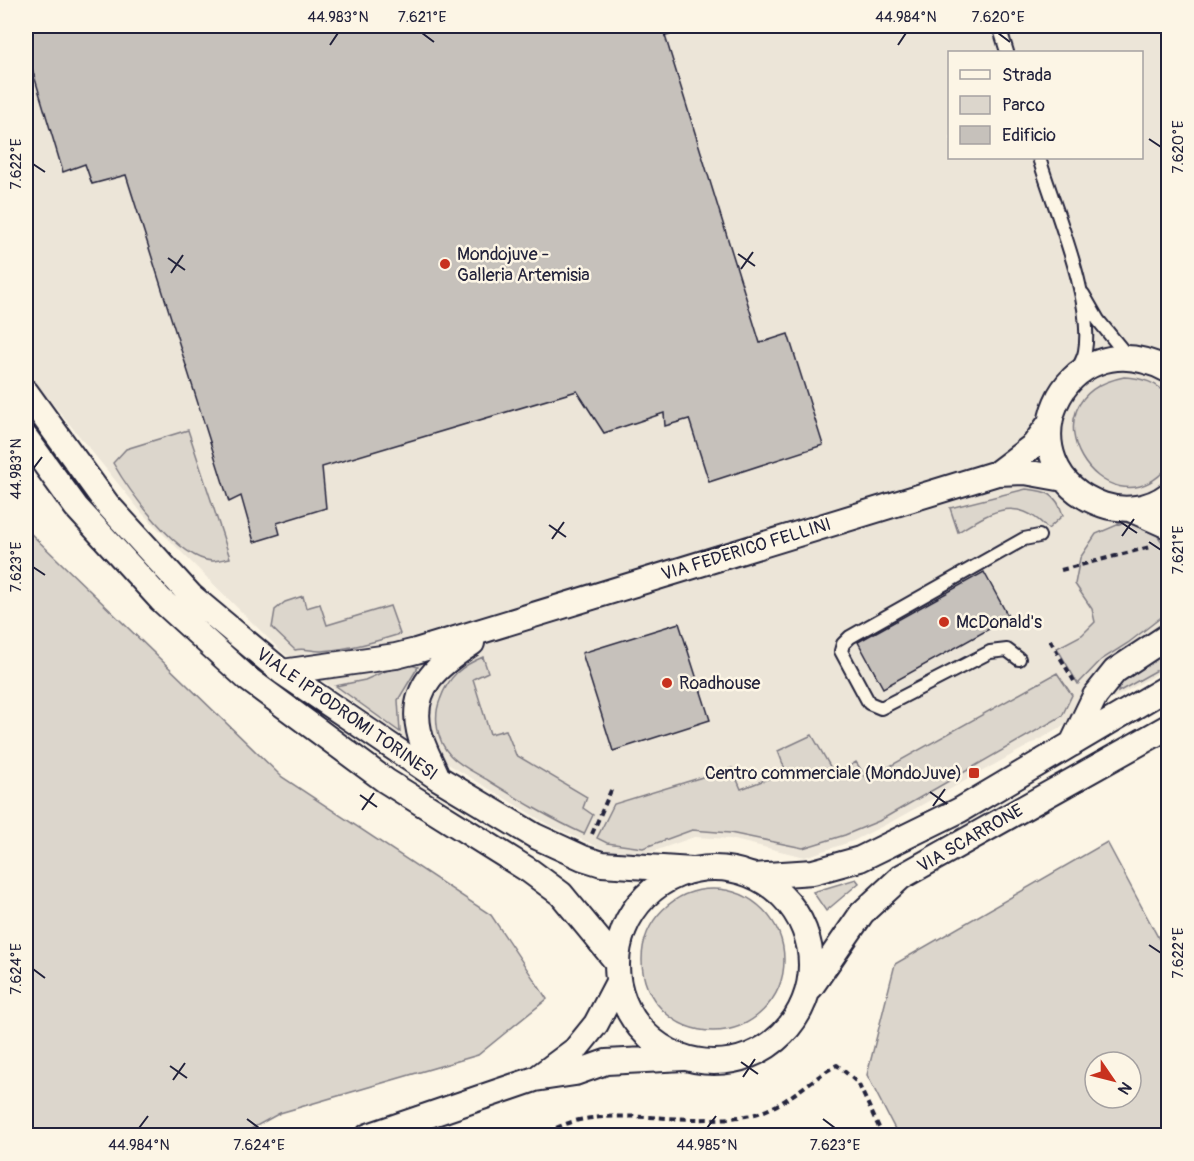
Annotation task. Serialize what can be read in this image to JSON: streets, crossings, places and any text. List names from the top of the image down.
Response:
{
  "streets": {
    "street": ["VIA FEDERICO FELLINI", "VIALE IPPODROMI TORINESI", "VIA SCARRONE"]
  },
  "crossings": [
    ["VIA FEDERICO FELLINI", "VIALE IPPODROMI TORINESI"],
    ["VIALE IPPODROMI TORINESI", "VIA SCARRONE"]
  ],
  "places": {
    "other": ["Mondojuve - Galleria Artemisia", "McDonald's", "Roadhouse"],
    "transit": ["Centro commerciale (MondoJuve)"]
  },
  "legend": ["Strada", "Parco", "Edificio"],
  "north": "bottom right",
  "coordinates": [
    "44.983°N",
    "7.621°E",
    "44.984°N",
    "7.620°E",
    "7.622°E",
    "7.623°E",
    "7.624°E",
    "44.985°N"
  ]
}
